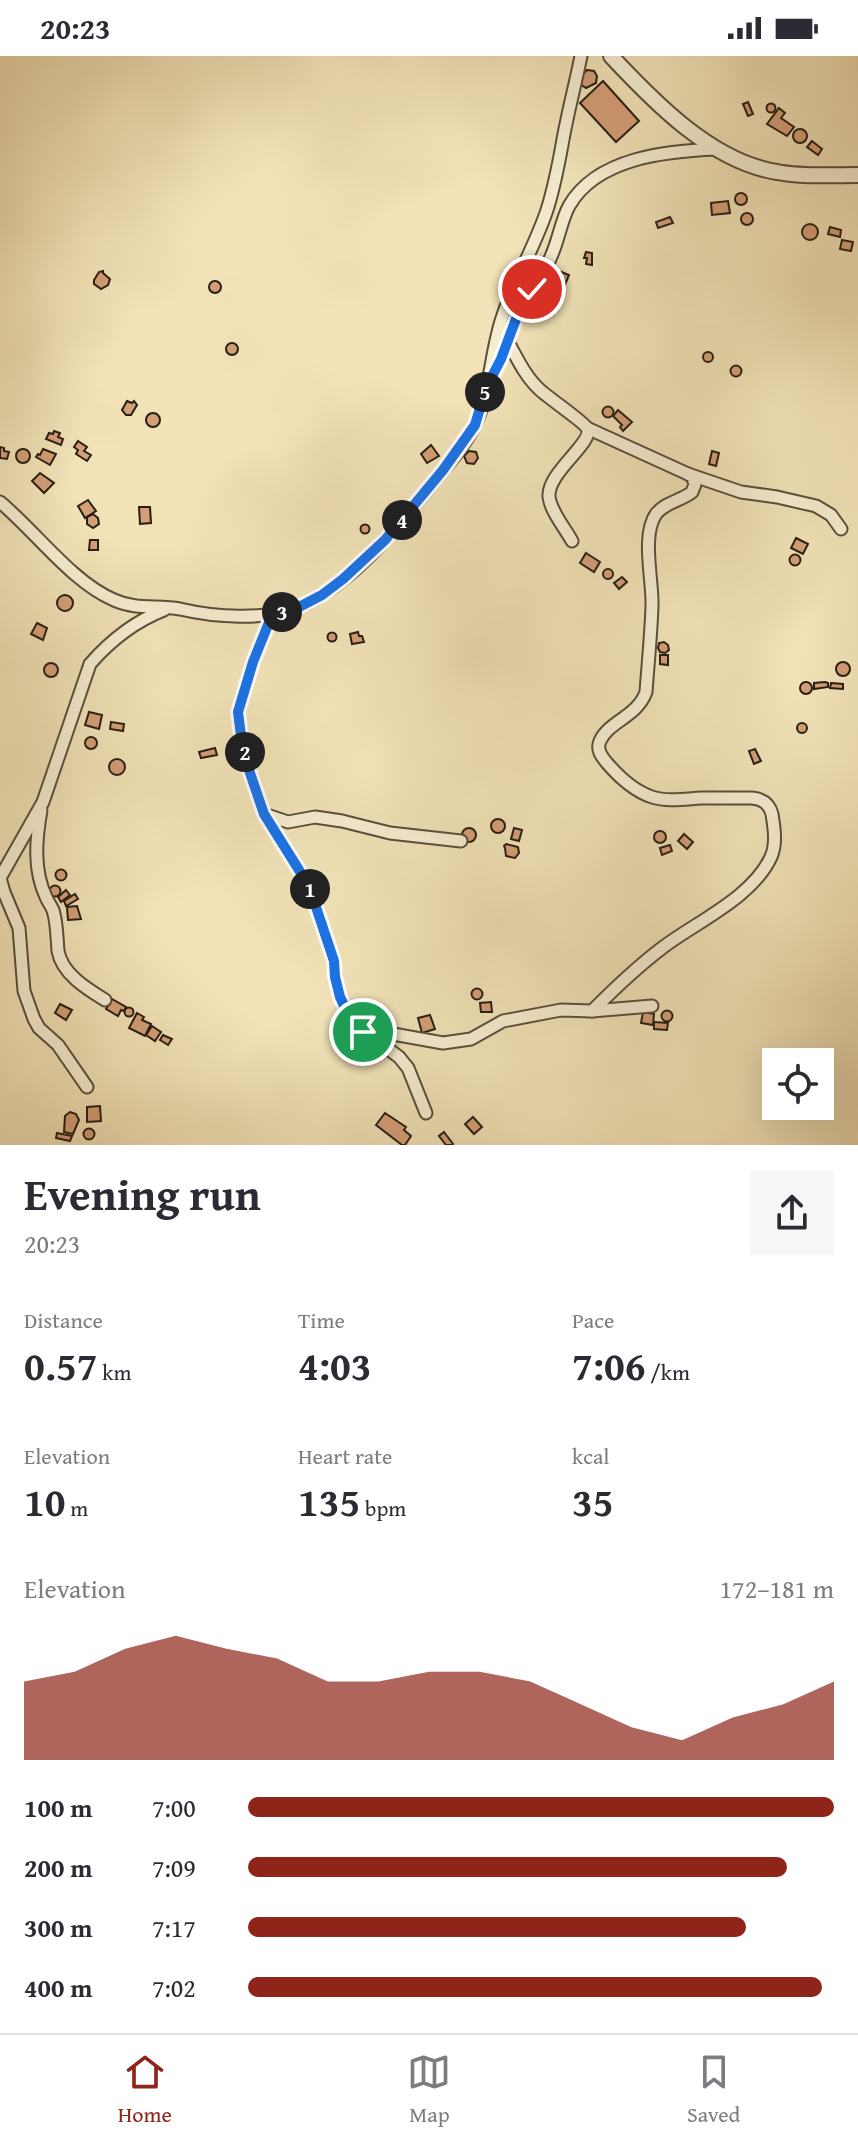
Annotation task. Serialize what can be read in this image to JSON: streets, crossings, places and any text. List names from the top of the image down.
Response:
{
  "page": {
    "status": "20:23",
    "pins": [
      "5",
      "4",
      "3",
      "2",
      "1"
    ],
    "heading": ["Evening run", "20:23"],
    "stats": [
      ["Distance", "0.57 km"],
      ["Time", "4:03"],
      ["Pace", "7:06 /km"],
      ["Elevation", "10 m"],
      ["Heart rate", "135 bpm"],
      ["kcal", "35"]
    ],
    "chart": ["Elevation", "172–181 m"],
    "list": [
      {
        "name": "100 m",
        "note": "7:00"
      },
      {
        "name": "200 m",
        "note": "7:09"
      },
      {
        "name": "300 m",
        "note": "7:17"
      },
      {
        "name": "400 m",
        "note": "7:02"
      }
    ],
    "tabs": ["Home", "Map", "Saved"]
  }
}
